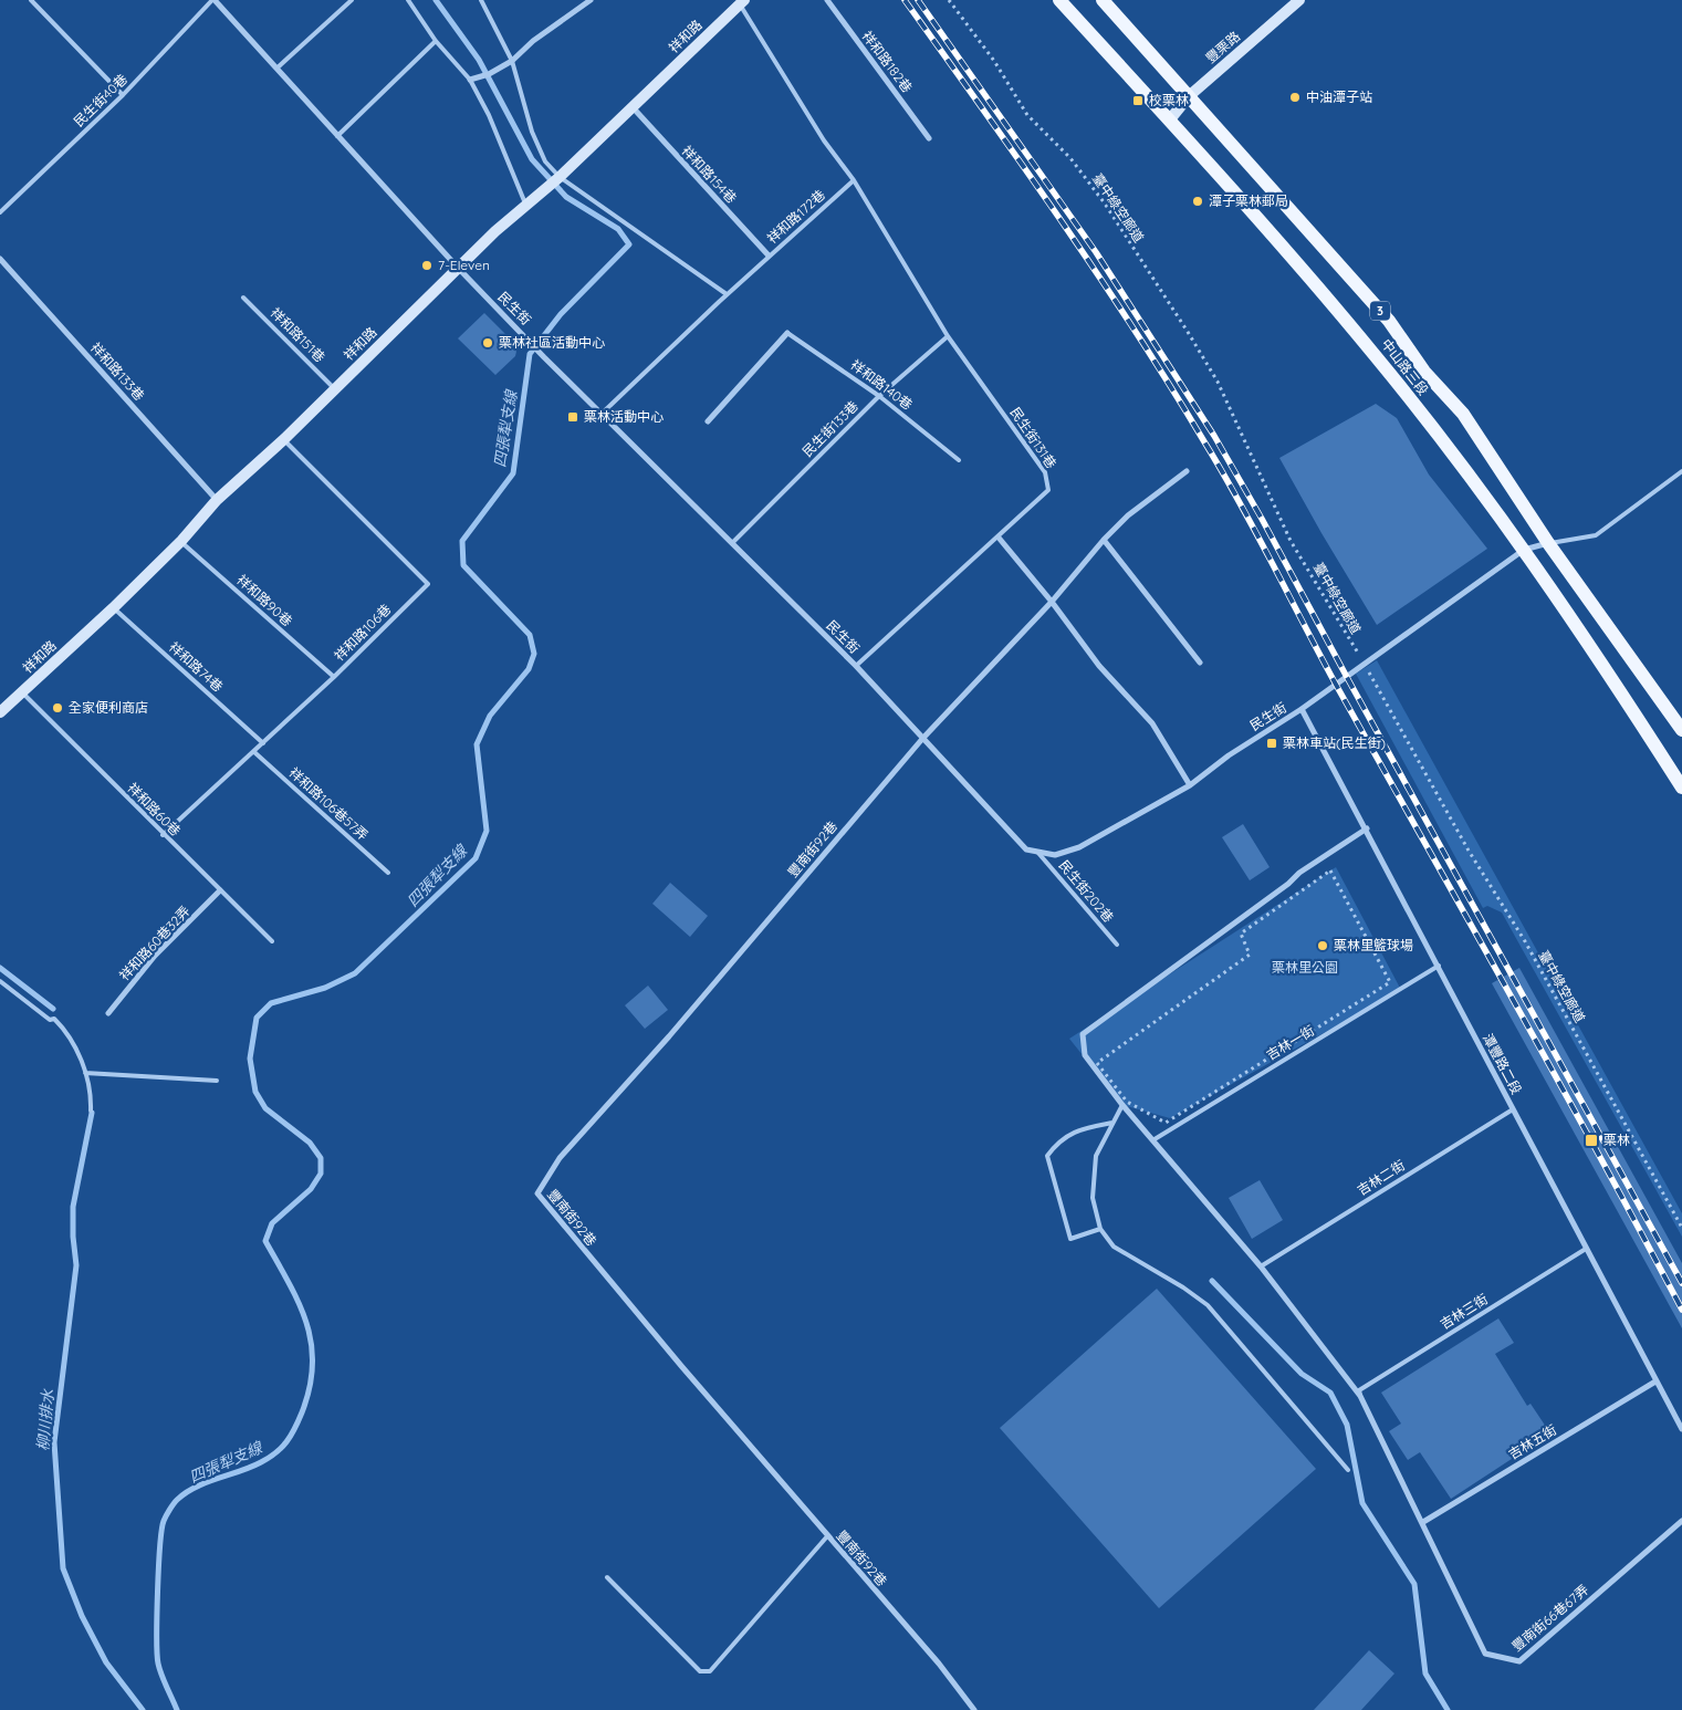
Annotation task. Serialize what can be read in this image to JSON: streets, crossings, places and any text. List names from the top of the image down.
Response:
{
  "streets": {
    "main road": ["3", "中山路三段"],
    "street": [
      "祥和路",
      "豐栗路",
      "祥和路182巷",
      "祥和路154巷",
      "民生街",
      "祥和路133巷",
      "豐南街92巷",
      "祥和路60巷32弄",
      "潭豐路二段",
      "吉林五街",
      "豐南街66巷67弄"
    ],
    "lane": [
      "民生街40巷",
      "祥和路172巷",
      "祥和路151巷",
      "祥和路140巷",
      "民生街133巷",
      "民生街131巷",
      "祥和路90巷",
      "祥和路106巷",
      "祥和路74巷",
      "祥和路106巷57弄",
      "祥和路60巷",
      "民生街202巷",
      "吉林一街",
      "吉林二街",
      "吉林三街"
    ],
    "path": ["臺中綠空廊道"]
  },
  "crossings": [
    ["祥和路", "祥和路154巷"],
    ["祥和路", "民生街"],
    ["祥和路", "祥和路151巷"],
    ["祥和路", "祥和路133巷"],
    ["祥和路", "祥和路90巷"],
    ["祥和路", "祥和路106巷"],
    ["祥和路", "祥和路74巷"],
    ["祥和路", "祥和路60巷"],
    ["豐栗路", "中山路三段"],
    ["民生街40巷", "民生街"],
    ["祥和路154巷", "祥和路172巷"],
    ["臺中綠空廊道", "民生街"],
    ["祥和路172巷", "民生街"],
    ["祥和路172巷", "民生街131巷"],
    ["民生街", "中山路三段"],
    ["民生街", "民生街133巷"],
    ["民生街", "民生街131巷"],
    ["民生街", "豐南街92巷"],
    ["民生街", "民生街202巷"],
    ["民生街", "潭豐路二段"],
    ["祥和路140巷", "民生街133巷"],
    ["民生街133巷", "民生街131巷"],
    ["祥和路90巷", "祥和路106巷"],
    ["祥和路106巷", "祥和路74巷"],
    ["祥和路106巷", "祥和路106巷57弄"],
    ["祥和路106巷", "祥和路60巷"],
    ["祥和路60巷", "祥和路60巷32弄"],
    ["吉林一街", "潭豐路二段"],
    ["潭豐路二段", "吉林二街"],
    ["潭豐路二段", "吉林三街"],
    ["潭豐路二段", "吉林五街"],
    ["吉林五街", "豐南街66巷67弄"]
  ],
  "water": ["四張犁支線", "柳川排水"],
  "parks": ["栗林里公園"],
  "places": {
    "other": [
      "中油潭子站",
      "潭子栗林郵局",
      "7-Eleven",
      "栗林社區活動中心",
      "全家便利商店",
      "栗林里籃球場"
    ],
    "transit": [
      "校栗林",
      "栗林活動中心",
      "栗林車站(民生街)",
      "栗林"
    ]
  }
}
